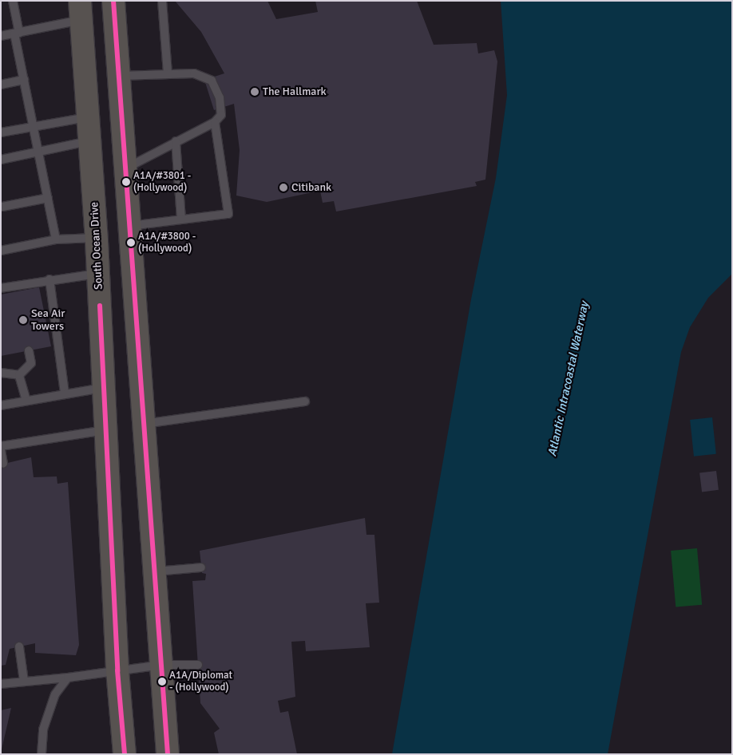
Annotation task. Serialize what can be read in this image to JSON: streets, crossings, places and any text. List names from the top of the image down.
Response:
{
  "streets": {
    "main road": ["South Ocean Drive"]
  },
  "water": ["Atlantic Intracoastal Waterway"],
  "places": [
    "The Hallmark",
    "A1A/#3801 - (Hollywood)",
    "Citibank",
    "A1A/#3800 - (Hollywood)",
    "Sea Air Towers",
    "A1A/Diplomat - (Hollywood)"
  ]
}
